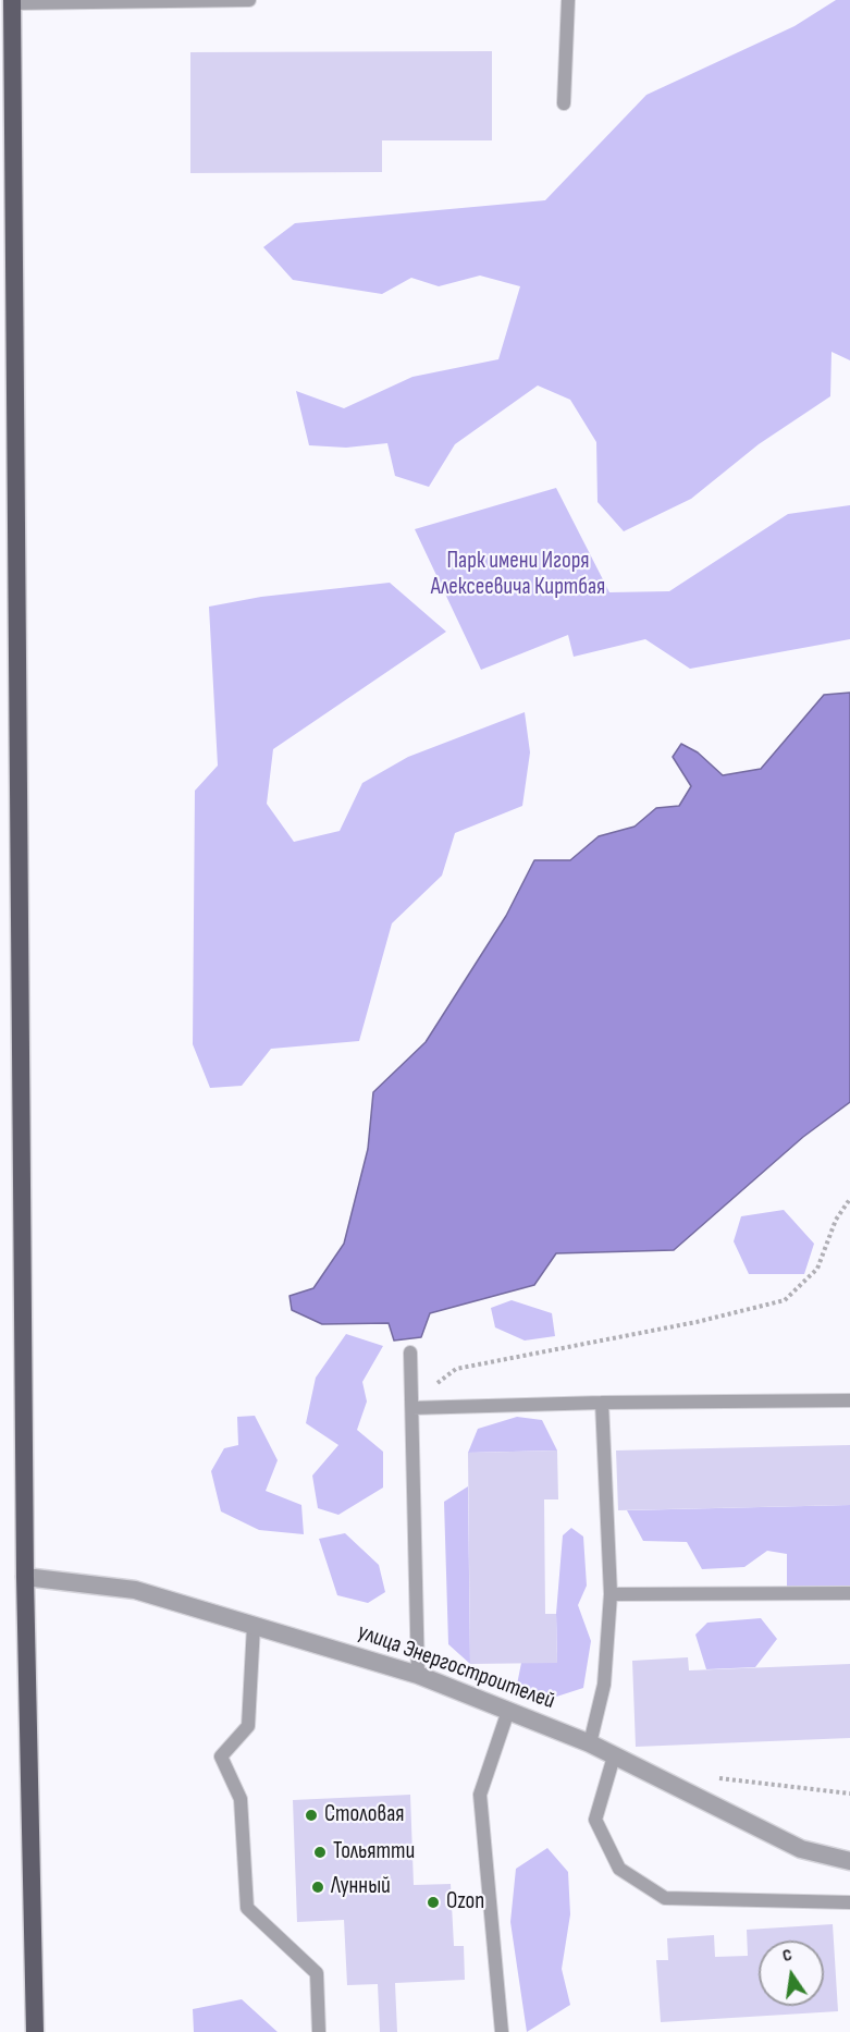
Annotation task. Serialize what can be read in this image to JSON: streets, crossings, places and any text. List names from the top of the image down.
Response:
{
  "streets": {
    "street": ["улица Энергостроителей"]
  },
  "parks": ["Парк имени Игоря Алексеевича Киртбая"],
  "places": [
    "Столовая",
    "Тольятти",
    "Лунный",
    "Ozon"
  ],
  "north": "top"
}
